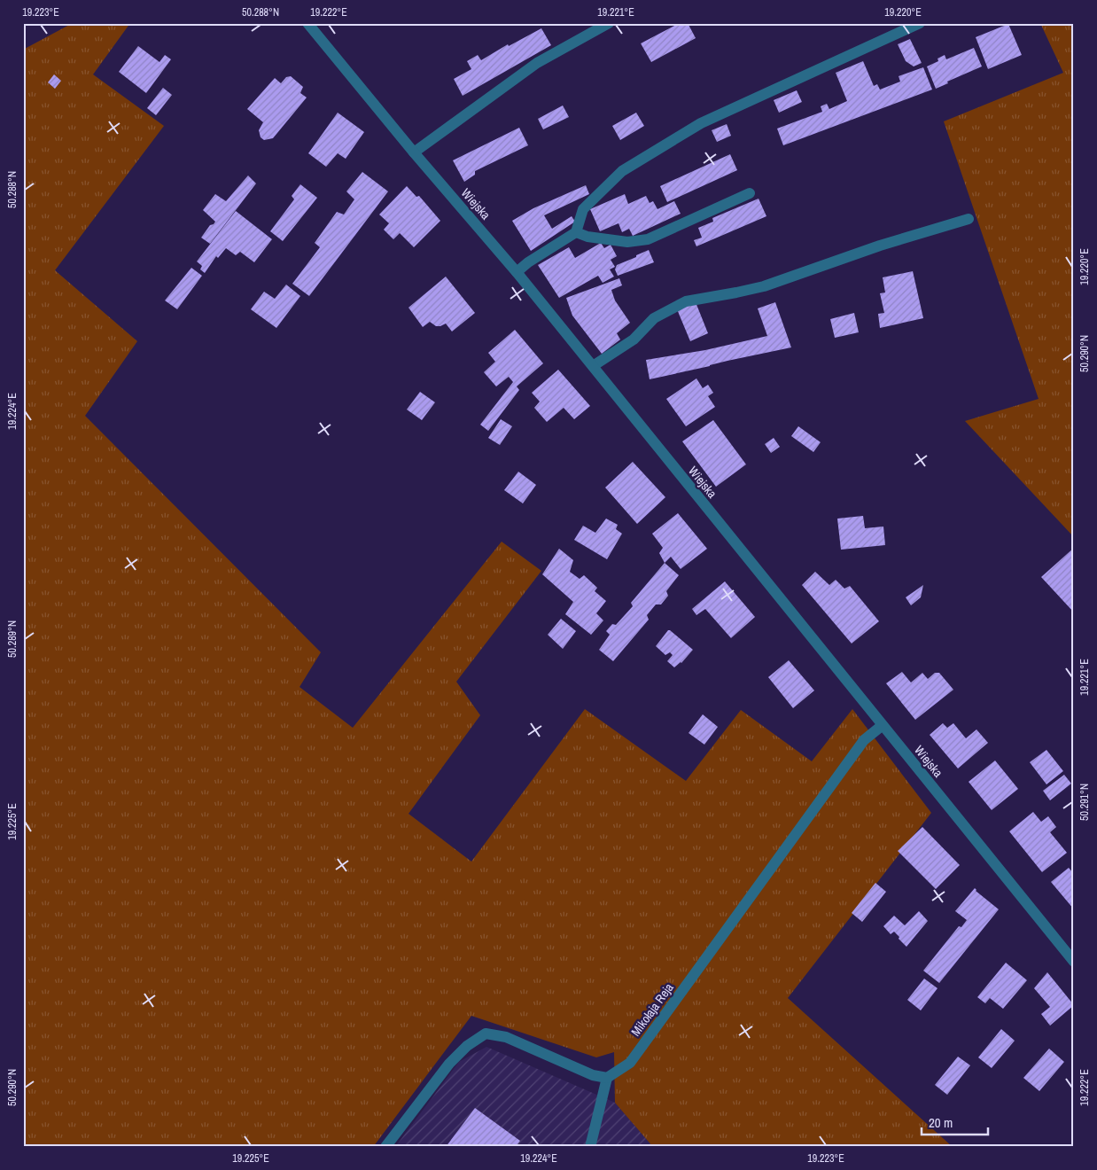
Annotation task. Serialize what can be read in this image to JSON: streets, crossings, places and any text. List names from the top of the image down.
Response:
{
  "streets": {
    "street": ["Wiejska", "Mikołaja Reja"]
  },
  "crossings": [
    ["Wiejska", "Mikołaja Reja"]
  ],
  "scale_bar": "20 m",
  "coordinates": [
    "19.223°E",
    "50.288°N",
    "19.222°E",
    "19.221°E",
    "19.220°E",
    "50.290°N",
    "19.224°E",
    "50.289°N",
    "50.291°N",
    "19.225°E"
  ]
}
